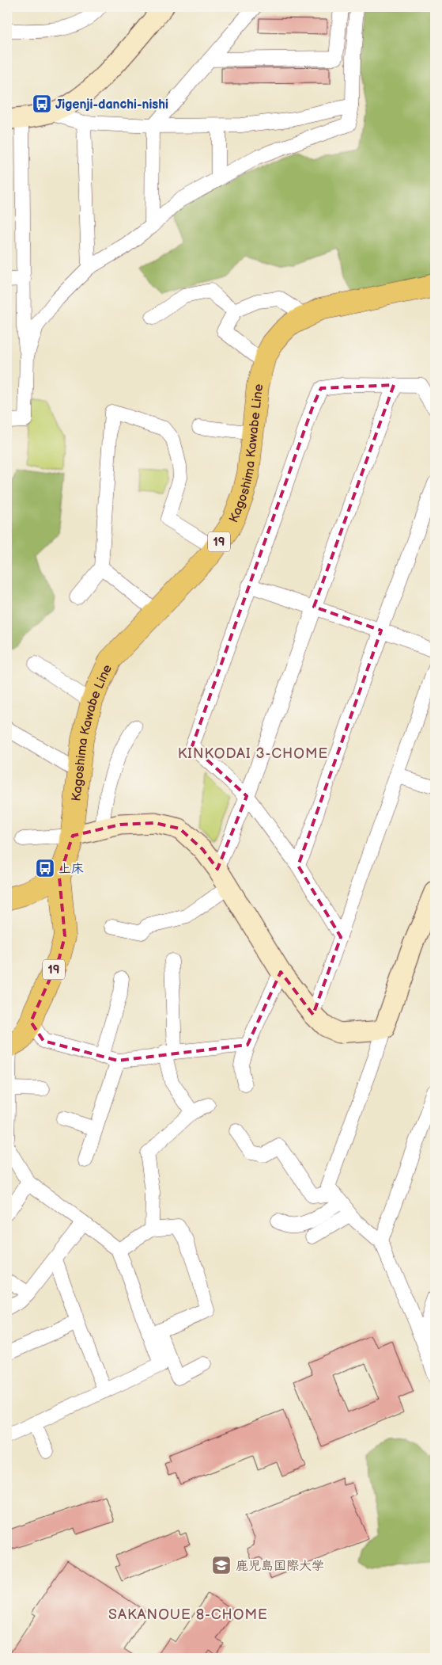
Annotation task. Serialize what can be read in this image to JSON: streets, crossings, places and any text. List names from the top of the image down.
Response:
{
  "streets": {
    "main road": ["Kagoshima Kawabe Line", "19"]
  },
  "districts": ["KINKODAI 3-CHOME", "SAKANOUE 8-CHOME"],
  "places": {
    "bus stop": ["Jigenji-danchi-nishi", "上床"],
    "school or university": ["鹿児島国際大学"]
  }
}
